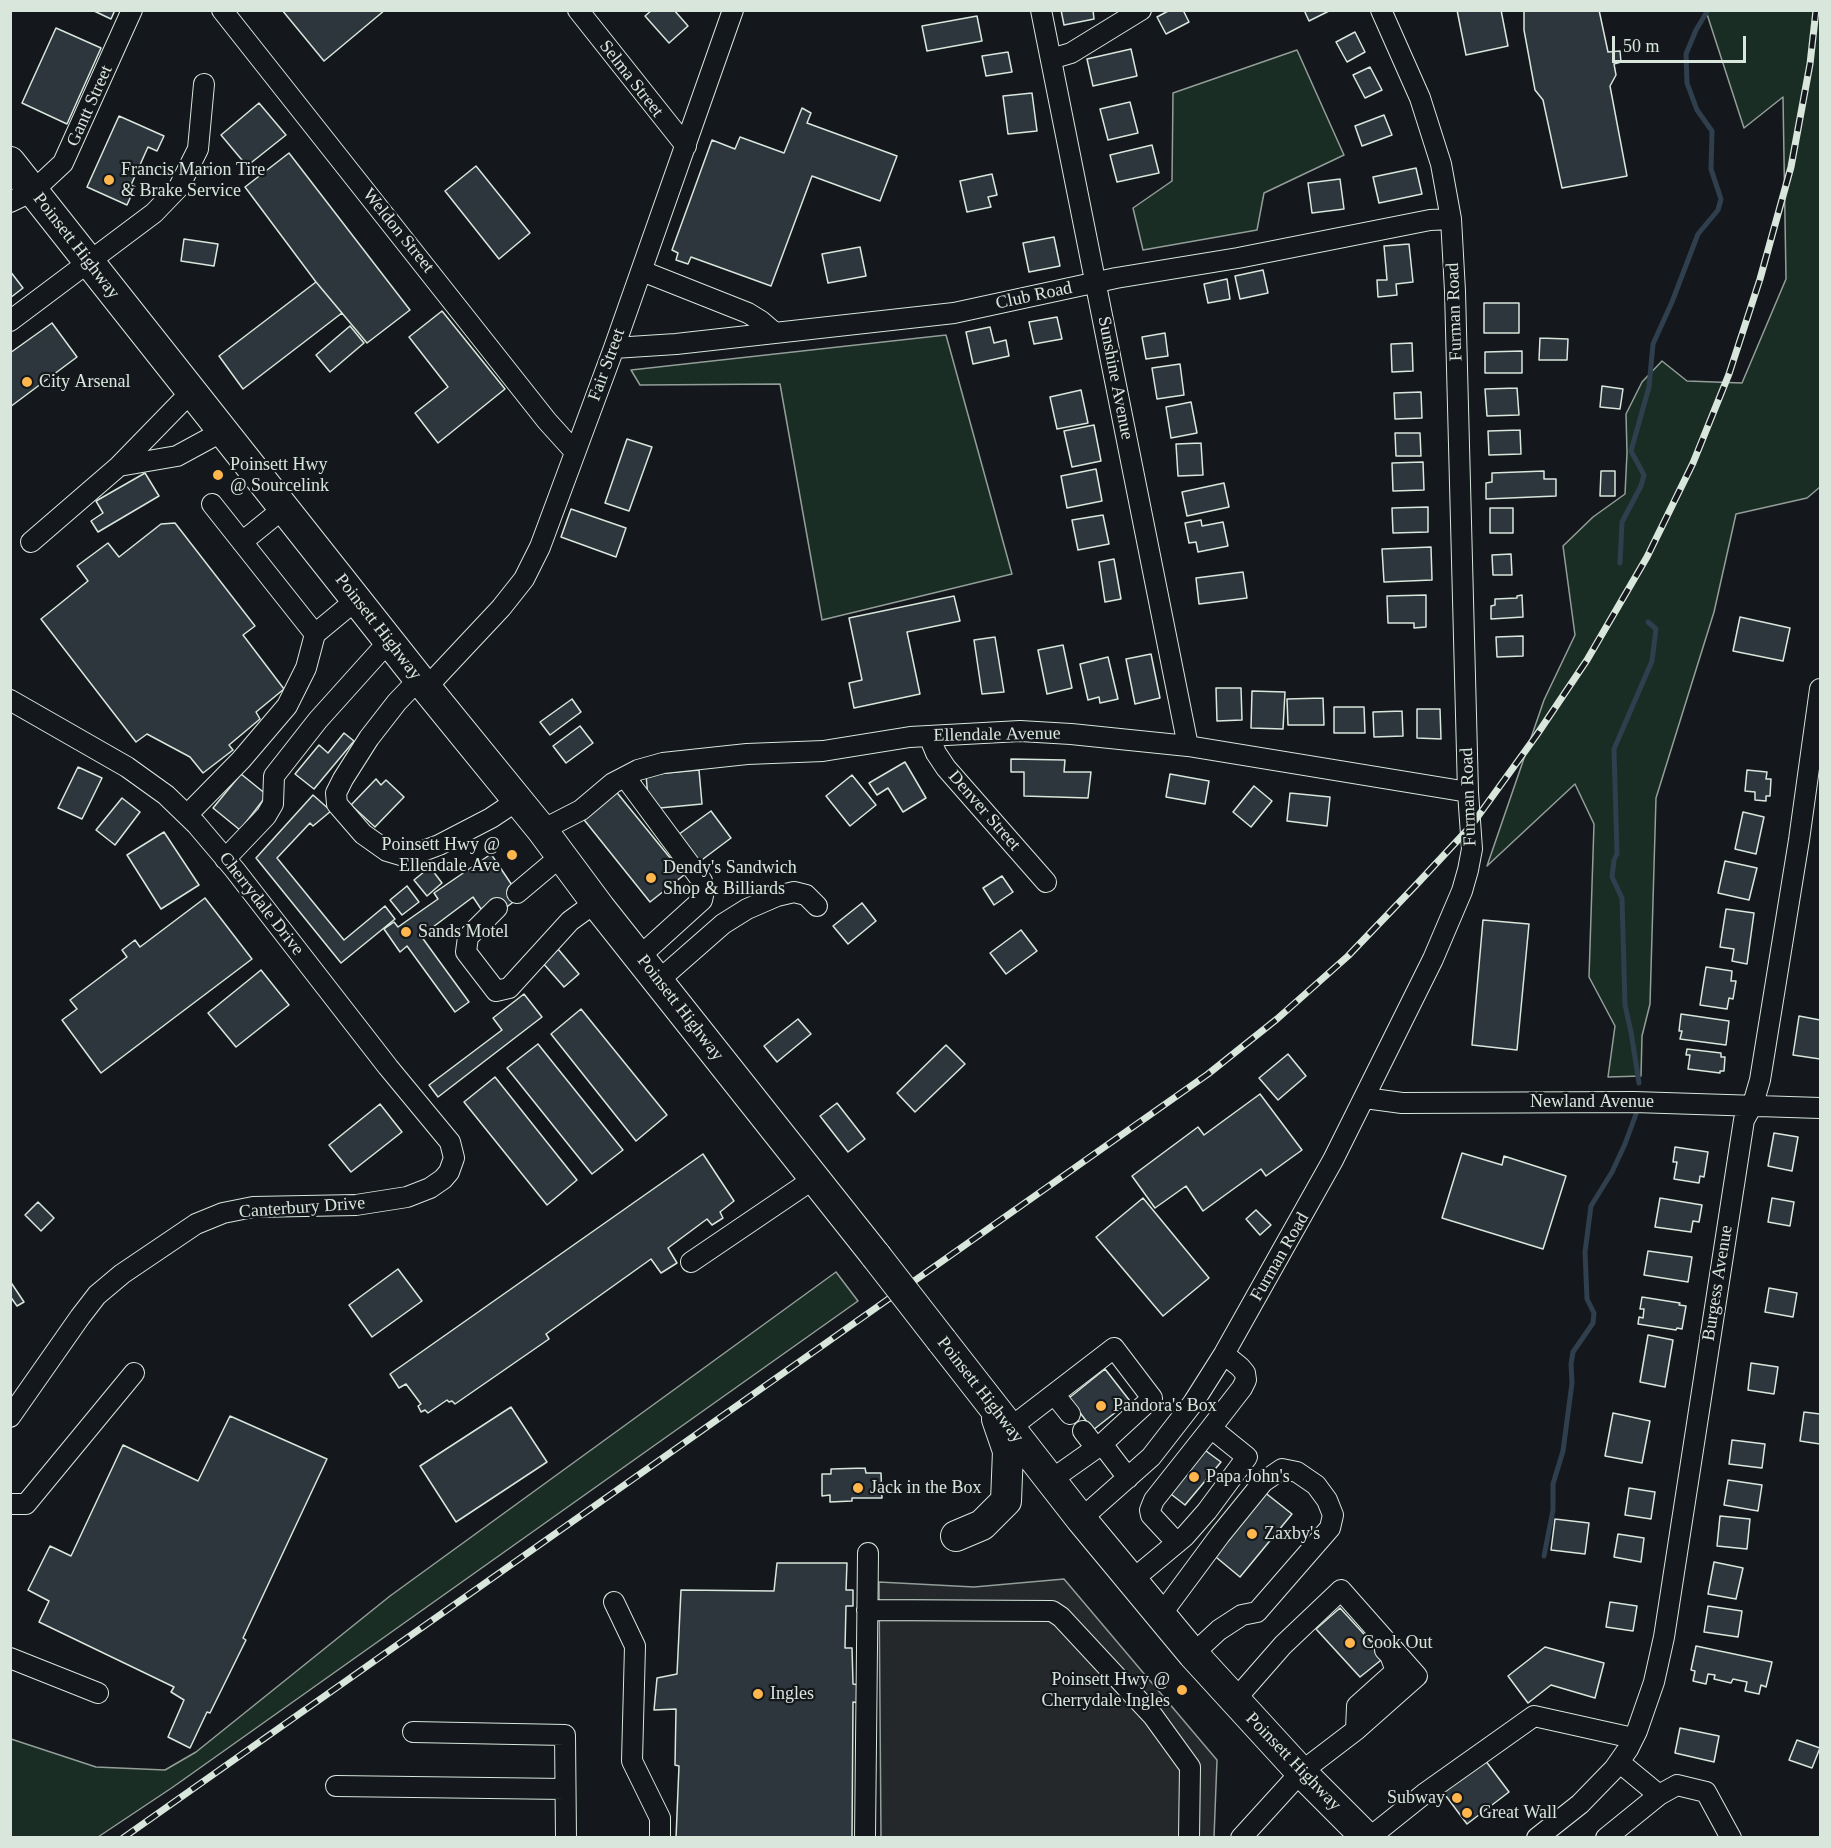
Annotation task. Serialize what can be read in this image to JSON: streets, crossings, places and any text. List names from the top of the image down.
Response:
{
  "streets": {
    "highway": ["Poinsett Highway"],
    "street": [
      "Selma Street",
      "Gantt Street",
      "Weldon Street",
      "Club Road",
      "Furman Road",
      "Fair Street",
      "Sunshine Avenue",
      "Ellendale Avenue",
      "Denver Street",
      "Cherrydale Drive",
      "Newland Avenue",
      "Canterbury Drive",
      "Burgess Avenue"
    ]
  },
  "crossings": [
    ["Selma Street", "Fair Street"],
    ["Gantt Street", "Poinsett Highway"],
    ["Weldon Street", "Fair Street"],
    ["Poinsett Highway", "Furman Road"],
    ["Poinsett Highway", "Fair Street"],
    ["Poinsett Highway", "Ellendale Avenue"],
    ["Club Road", "Furman Road"],
    ["Club Road", "Fair Street"],
    ["Club Road", "Sunshine Avenue"],
    ["Furman Road", "Ellendale Avenue"],
    ["Furman Road", "Newland Avenue"],
    ["Sunshine Avenue", "Ellendale Avenue"],
    ["Ellendale Avenue", "Denver Street"],
    ["Cherrydale Drive", "Canterbury Drive"],
    ["Newland Avenue", "Burgess Avenue"]
  ],
  "places": [
    "Francis Marion Tire & Brake Service",
    "City Arsenal",
    "Poinsett Hwy @ Sourcelink",
    "Poinsett Hwy @ Ellendale Ave",
    "Dendy's Sandwich Shop & Billiards",
    "Sands Motel",
    "Pandora's Box",
    "Papa John's",
    "Jack in the Box",
    "Zaxby's",
    "Cook Out",
    "Poinsett Hwy @ Cherrydale Ingles",
    "Ingles",
    "Subway",
    "Great Wall"
  ],
  "scale_bar": "50 m"
}
